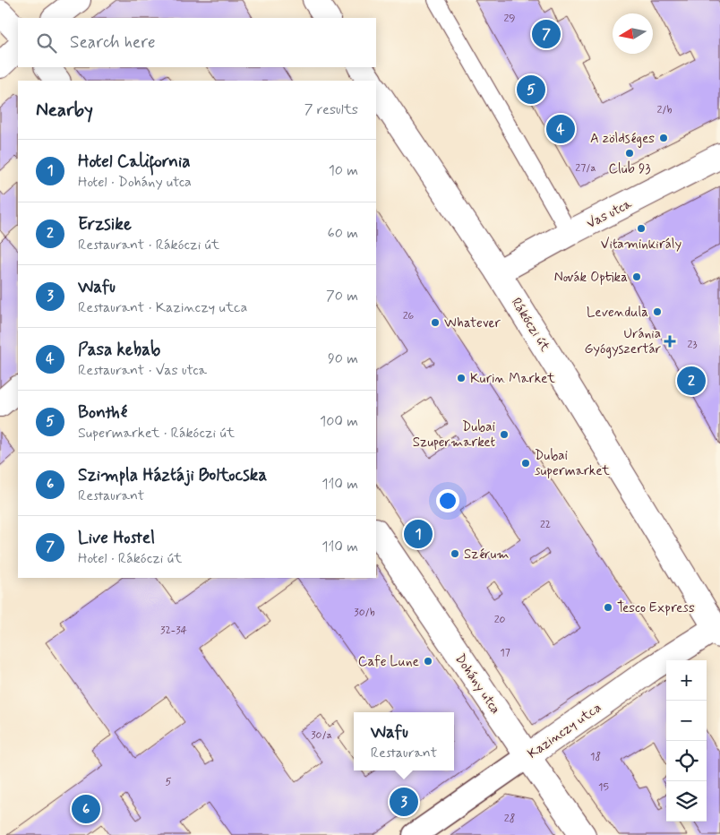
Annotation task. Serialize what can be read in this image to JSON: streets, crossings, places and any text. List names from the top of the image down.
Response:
{
  "streets": {
    "street": [
      "Vas utca",
      "Rákóczi út",
      "Dohány utca",
      "Kazinczy utca"
    ]
  },
  "crossings": [
    ["Vas utca", "Rákóczi út"],
    ["Rákóczi út", "Kazinczy utca"],
    ["Dohány utca", "Kazinczy utca"]
  ],
  "places": {
    "other": [
      "A zöldséges",
      "Club 93",
      "Vitaminkirály",
      "Novák Optika",
      "Levendula",
      "Whatever",
      "Kurin Market",
      "Dubai Szupermarket",
      "Dubai supermarket",
      "Szérum",
      "Tesco Express",
      "Cafe Lune"
    ],
    "health": ["Uránia Gyógyszertár"]
  },
  "house_numbers": [
    "29",
    "2/b",
    "27/a",
    "26",
    "23",
    "22",
    "30/b",
    "20",
    "32-34",
    "17",
    "30/a",
    "18",
    "5",
    "15",
    "28"
  ],
  "north": "left",
  "page": {
    "pins": [
      "7",
      "5",
      "4",
      "2",
      "1",
      "3",
      "6"
    ],
    "search": "Search here",
    "heading": ["Nearby", "7 results"],
    "list": [
      {
        "mark": "1",
        "name": "Hotel California",
        "note": "Hotel · Dohány utca",
        "value": "10 m"
      },
      {
        "mark": "2",
        "name": "Erzsike",
        "note": "Restaurant · Rákóczi út",
        "value": "60 m"
      },
      {
        "mark": "3",
        "name": "Wafu",
        "note": "Restaurant · Kazinczy utca",
        "value": "70 m"
      },
      {
        "mark": "4",
        "name": "Pasa kebab",
        "note": "Restaurant · Vas utca",
        "value": "90 m"
      },
      {
        "mark": "5",
        "name": "Bonthé",
        "note": "Supermarket · Rákóczi út",
        "value": "100 m"
      },
      {
        "mark": "6",
        "name": "Szimpla Háztáji Boltocska",
        "note": "Restaurant",
        "value": "110 m"
      },
      {
        "mark": "7",
        "name": "Live Hostel",
        "note": "Hotel · Rákóczi út",
        "value": "110 m"
      }
    ],
    "map_buttons": ["+", "−"],
    "popup": ["Wafu", "Restaurant"]
  }
}
